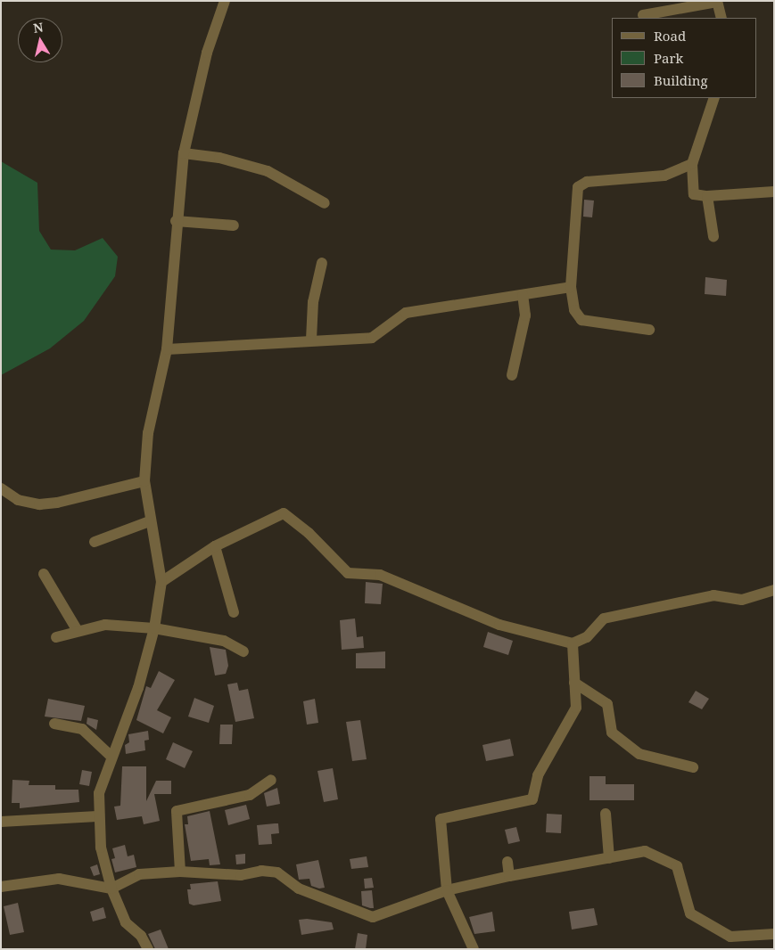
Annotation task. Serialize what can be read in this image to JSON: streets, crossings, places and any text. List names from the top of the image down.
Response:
{
  "legend": ["Road", "Park", "Building"],
  "north": "top"
}
